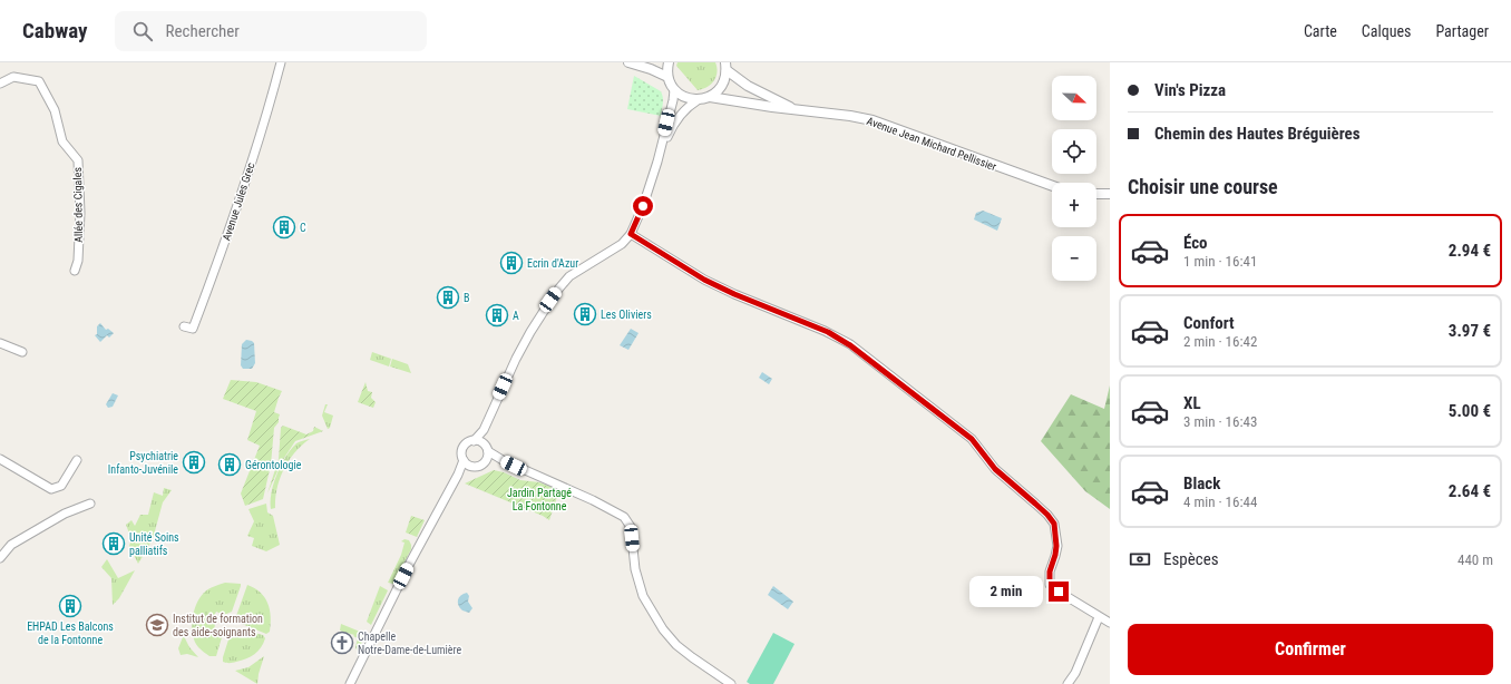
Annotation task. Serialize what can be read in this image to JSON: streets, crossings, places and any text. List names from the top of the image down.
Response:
{
  "streets": {
    "street": ["Avenue Jean Michard Pellissier", "Avenue Jules Grec", "Allée des Cigales"]
  },
  "parks": ["Jardin Partagé La Fontonne"],
  "places": {
    "building": [
      "C",
      "Ecrin d'Azur",
      "B",
      "Les Oliviers",
      "A",
      "Psychiatrie Infanto-Juvénile",
      "Gérontologie",
      "Unité Soins palliatifs",
      "EHPAD Les Balcons de la Fontonne"
    ],
    "school or university": ["Institut de formation des aide-soignants"],
    "church": ["Chapelle Notre-Dame-de-Lumière"]
  },
  "north": "right",
  "page": {
    "header": "Cabway",
    "search": "Rechercher",
    "nav": ["Carte", "Calques", "Partager"],
    "banner": ["Vin's Pizza", "Chemin des Hautes Bréguières"],
    "map_buttons": ["+", "−"],
    "heading": "Choisir une course",
    "list": [
      {
        "name": "Éco",
        "note": "1 min · 16:41",
        "value": "2.94 €"
      },
      {
        "name": "Confort",
        "note": "2 min · 16:42",
        "value": "3.97 €"
      },
      {
        "name": "XL",
        "note": "3 min · 16:43",
        "value": "5.00 €"
      },
      {
        "name": "Black",
        "note": "4 min · 16:44",
        "value": "2.64 €"
      }
    ],
    "pay": ["Espèces", "440 m"],
    "bubble": "2 min",
    "buttons": "Confirmer"
  }
}
